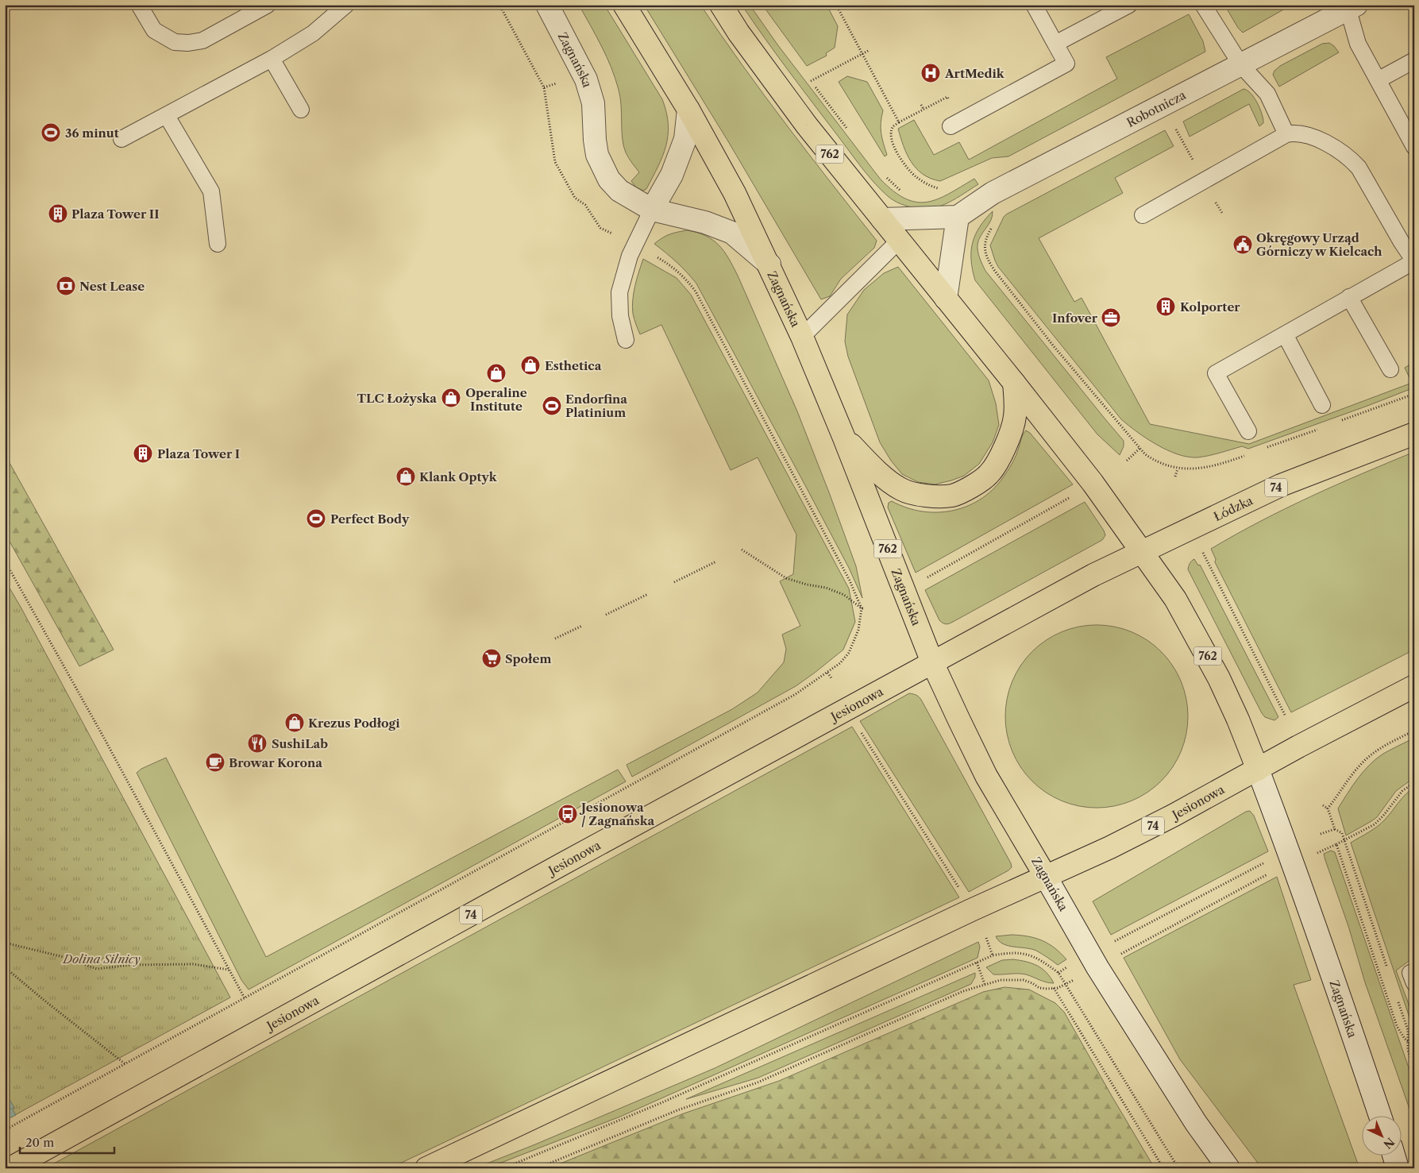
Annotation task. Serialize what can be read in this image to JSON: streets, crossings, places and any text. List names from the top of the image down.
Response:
{
  "streets": {
    "main road": [
      "Zagnańska",
      "762",
      "74",
      "Łódzka",
      "Jesionowa"
    ],
    "street": ["Robotnicza"]
  },
  "crossings": [
    ["Zagnańska", "762"],
    ["Zagnańska", "74"],
    ["Zagnańska", "Łódzka"],
    ["Zagnańska", "Jesionowa"],
    ["74", "Jesionowa"],
    ["Łódzka", "Jesionowa"]
  ],
  "parks": ["Dolina Silnicy"],
  "places": {
    "hospital": ["ArtMedik"],
    "sports": ["36 minut", "Endorfina Platinium", "Perfect Body"],
    "building": ["Plaza Tower II", "Kolporter", "Plaza Tower I"],
    "public building": ["Okręgowy Urząd Górniczy w Kielcach"],
    "bank": ["Nest Lease"],
    "office": ["Infover"],
    "shop": [
      "Esthetica",
      "Operaline Institute",
      "TLC Łożyska",
      "Klank Optyk",
      "Krezus Podłogi"
    ],
    "supermarket": ["Społem"],
    "restaurant": ["SushiLab"],
    "cafe": ["Browar Korona"],
    "bus stop": ["Jesionowa / Zagnańska"]
  },
  "scale_bar": "20 m",
  "north": "bottom right"
}
